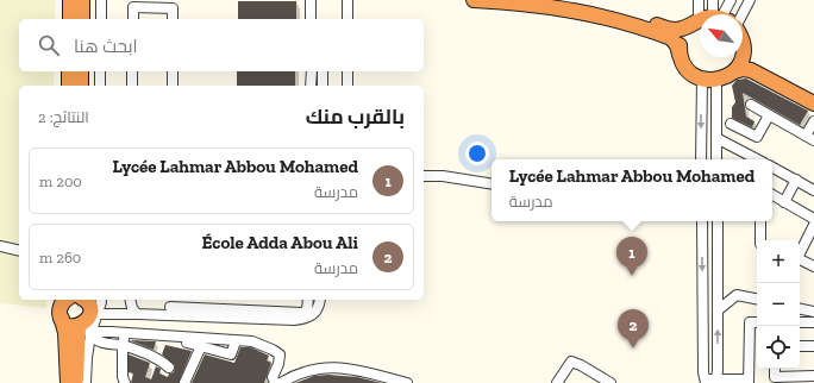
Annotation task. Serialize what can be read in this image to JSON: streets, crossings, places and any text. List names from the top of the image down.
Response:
{
  "north": "top left",
  "page": {
    "search": "ابحث هنا",
    "heading": ["بالقرب منك", "النتائج: 2"],
    "list": [
      {
        "mark": "1",
        "name": "Lycée Lahmar Abbou Mohamed",
        "note": "مدرسة",
        "value": "200 m"
      },
      {
        "mark": "2",
        "name": "École Adda Abou Ali",
        "note": "مدرسة",
        "value": "260 m"
      }
    ],
    "popup": ["Lycée Lahmar Abbou Mohamed", "مدرسة"],
    "pins": ["1", "2"],
    "map_buttons": ["+", "−"]
  }
}
